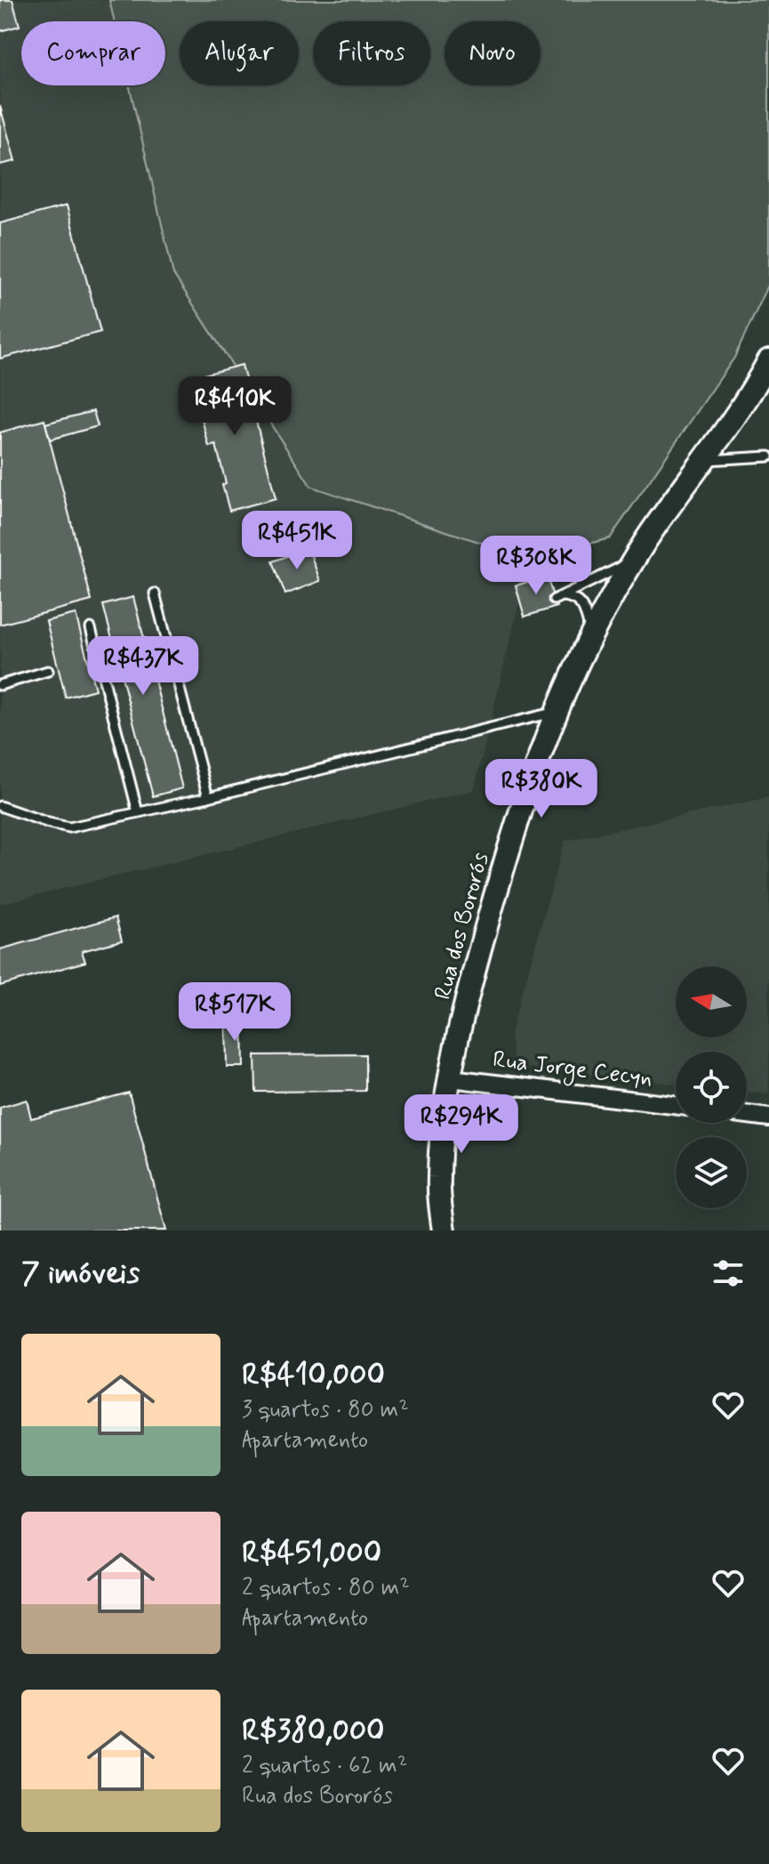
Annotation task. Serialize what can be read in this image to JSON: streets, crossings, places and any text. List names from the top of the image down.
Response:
{
  "streets": {
    "street": ["Rua dos Bororós", "Rua Jorge Cecyn"]
  },
  "crossings": [
    ["Rua dos Bororós", "Rua Jorge Cecyn"]
  ],
  "north": "left",
  "page": {
    "chip": [
      "Comprar",
      "Alugar",
      "Filtros",
      "Novo"
    ],
    "price": [
      "R$410K",
      "R$451K",
      "R$308K",
      "R$437K",
      "R$380K",
      "R$517K",
      "R$294K"
    ],
    "heading": "7 imóveis",
    "list": [
      {
        "name": "R$410,000",
        "note": "3 quartos · 80 m² · Apartamento"
      },
      {
        "name": "R$451,000",
        "note": "2 quartos · 80 m² · Apartamento"
      },
      {
        "name": "R$380,000",
        "note": "2 quartos · 62 m² · Rua dos Bororós"
      }
    ]
  }
}
